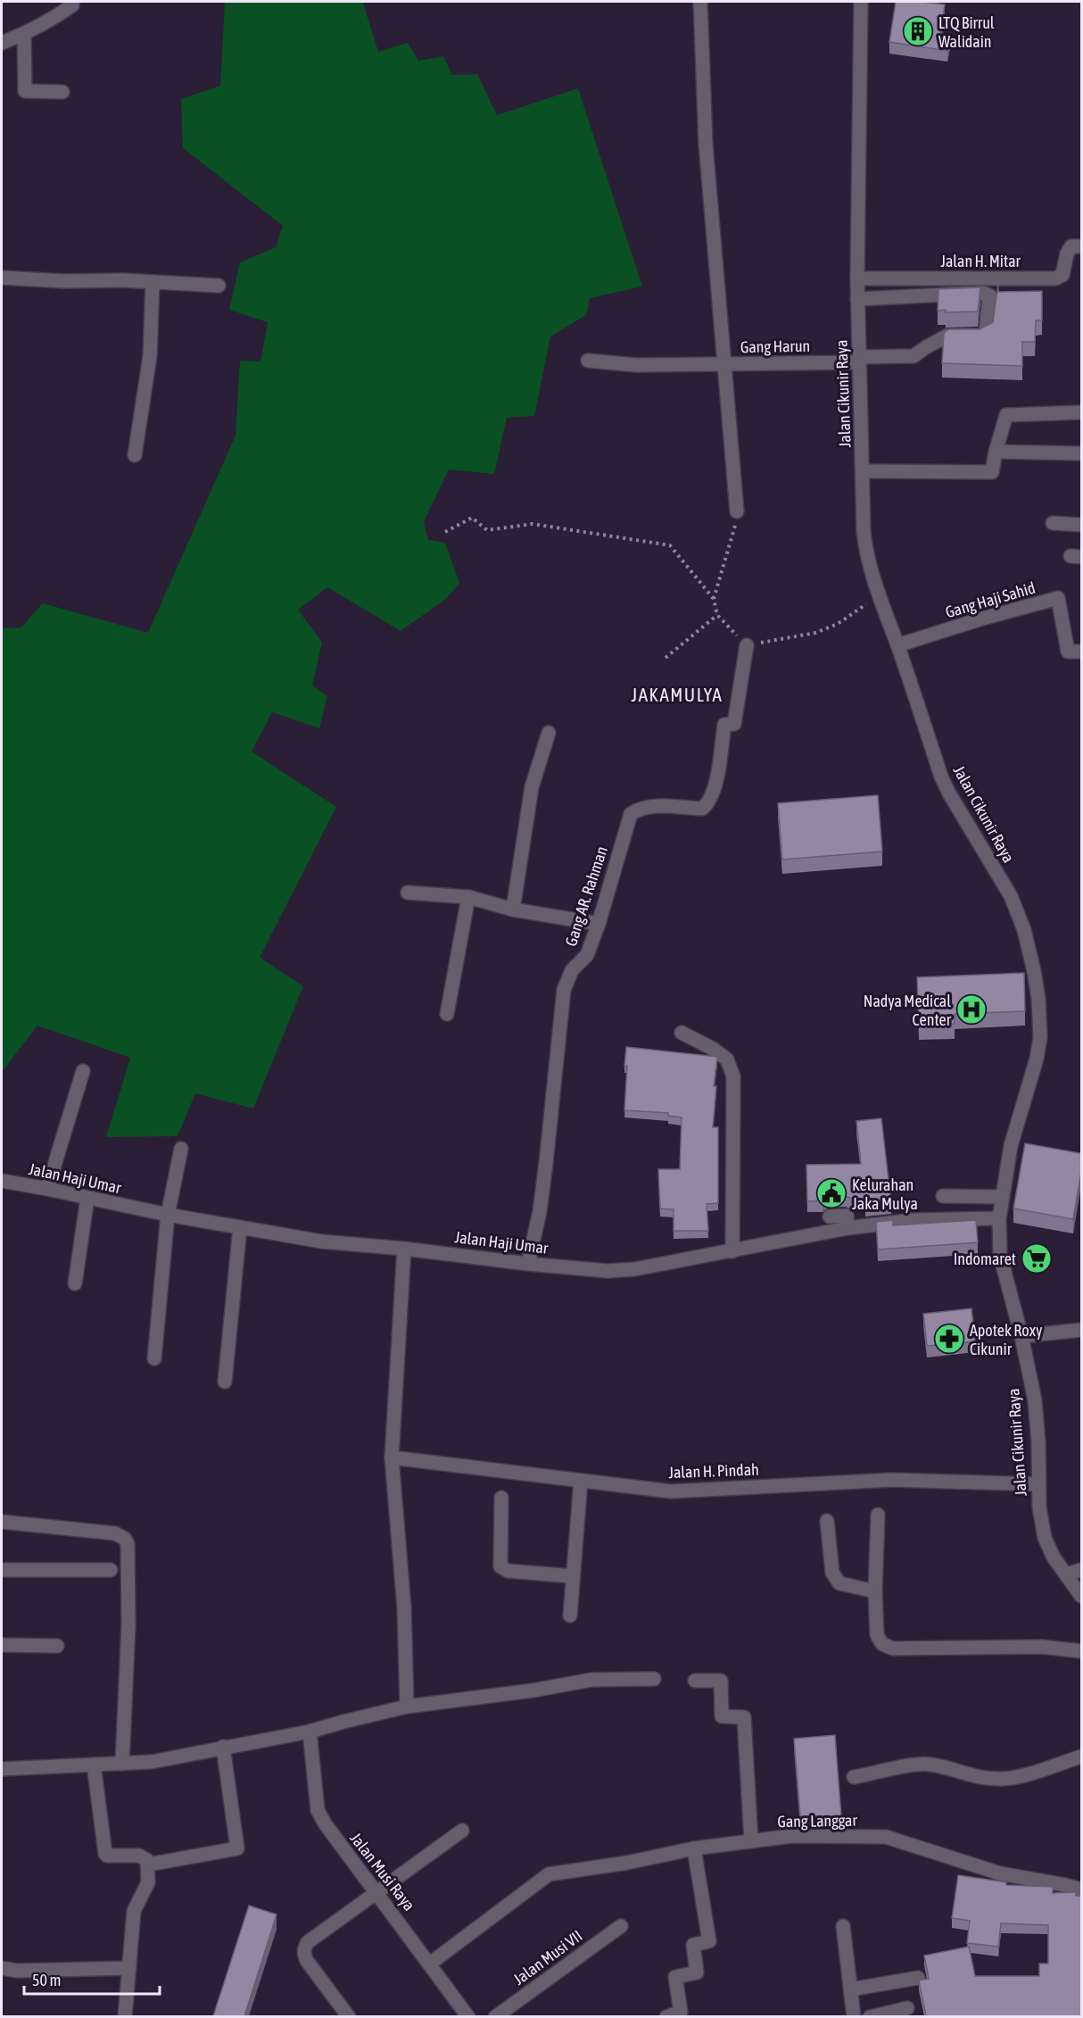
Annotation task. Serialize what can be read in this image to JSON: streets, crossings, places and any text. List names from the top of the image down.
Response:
{
  "streets": {
    "street": [
      "Jalan H. Mitar",
      "Gang Harun",
      "Jalan Cikunir Raya",
      "Gang Haji Sahid",
      "Gang AR. Rahman",
      "Jalan Haji Umar",
      "Jalan H. Pindah",
      "Gang Langgar",
      "Jalan Musi Raya",
      "Jalan Musi VII"
    ]
  },
  "crossings": [
    ["Jalan H. Mitar", "Jalan Cikunir Raya"],
    ["Gang Harun", "Jalan Cikunir Raya"],
    ["Jalan Cikunir Raya", "Gang Haji Sahid"],
    ["Jalan Cikunir Raya", "Jalan Haji Umar"],
    ["Jalan Cikunir Raya", "Jalan H. Pindah"],
    ["Gang AR. Rahman", "Jalan Haji Umar"],
    ["Gang Langgar", "Jalan Musi Raya"]
  ],
  "districts": ["JAKAMULYA"],
  "places": {
    "building": ["LTQ Birrul Walidain"],
    "hospital": ["Nadya Medical Center"],
    "public building": ["Kelurahan Jaka Mulya"],
    "supermarket": ["Indomaret"],
    "pharmacy": ["Apotek Roxy Cikunir"]
  },
  "scale_bar": "50 m"
}
